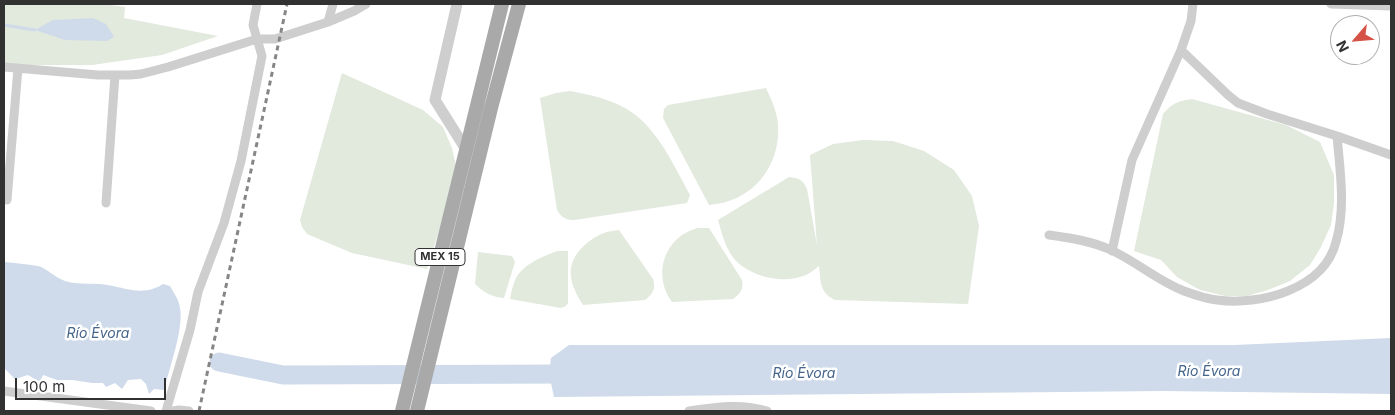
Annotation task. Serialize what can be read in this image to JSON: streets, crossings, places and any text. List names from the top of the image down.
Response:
{
  "streets": {
    "main road": ["MEX 15"]
  },
  "water": ["Río Évora"],
  "scale_bar": "100 m",
  "north": "bottom left"
}
